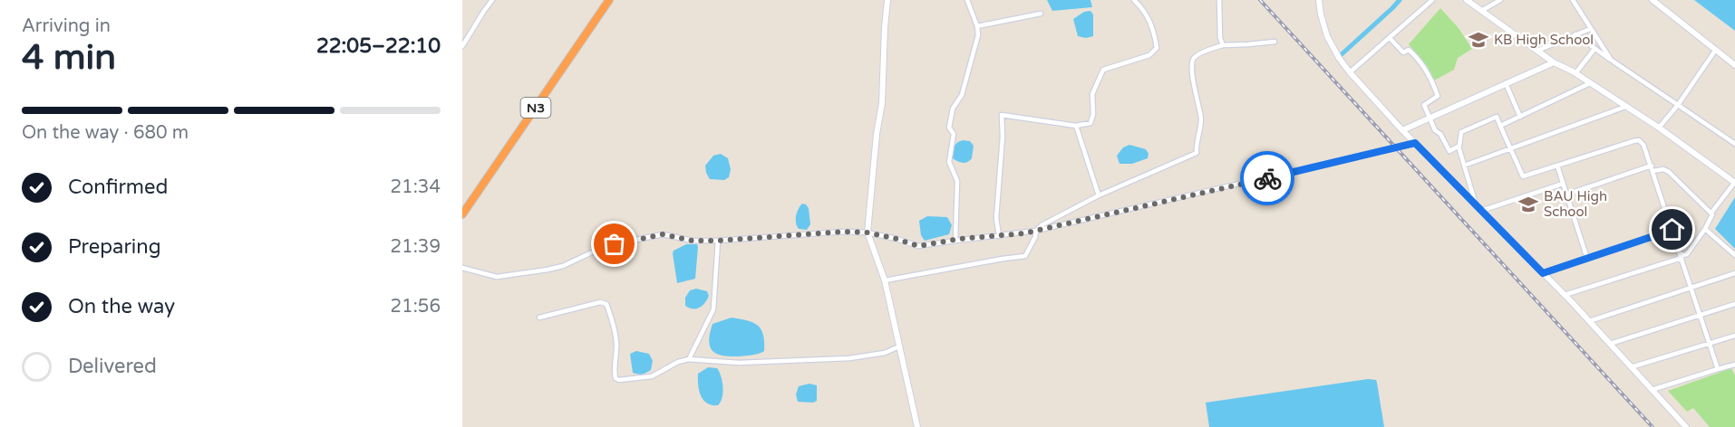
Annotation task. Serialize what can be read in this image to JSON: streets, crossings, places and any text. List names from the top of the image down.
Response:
{
  "streets": {
    "highway": ["N3"]
  },
  "places": {
    "school or university": ["KB High School", "BAU High School"]
  },
  "page": {
    "heading": ["4 min", "Arriving in", "22:05–22:10"],
    "bar": "On the way · 680 m",
    "list": [
      ["Confirmed", "21:34"],
      ["Preparing", "21:39"],
      ["On the way", "21:56"],
      "Delivered"
    ]
  }
}
